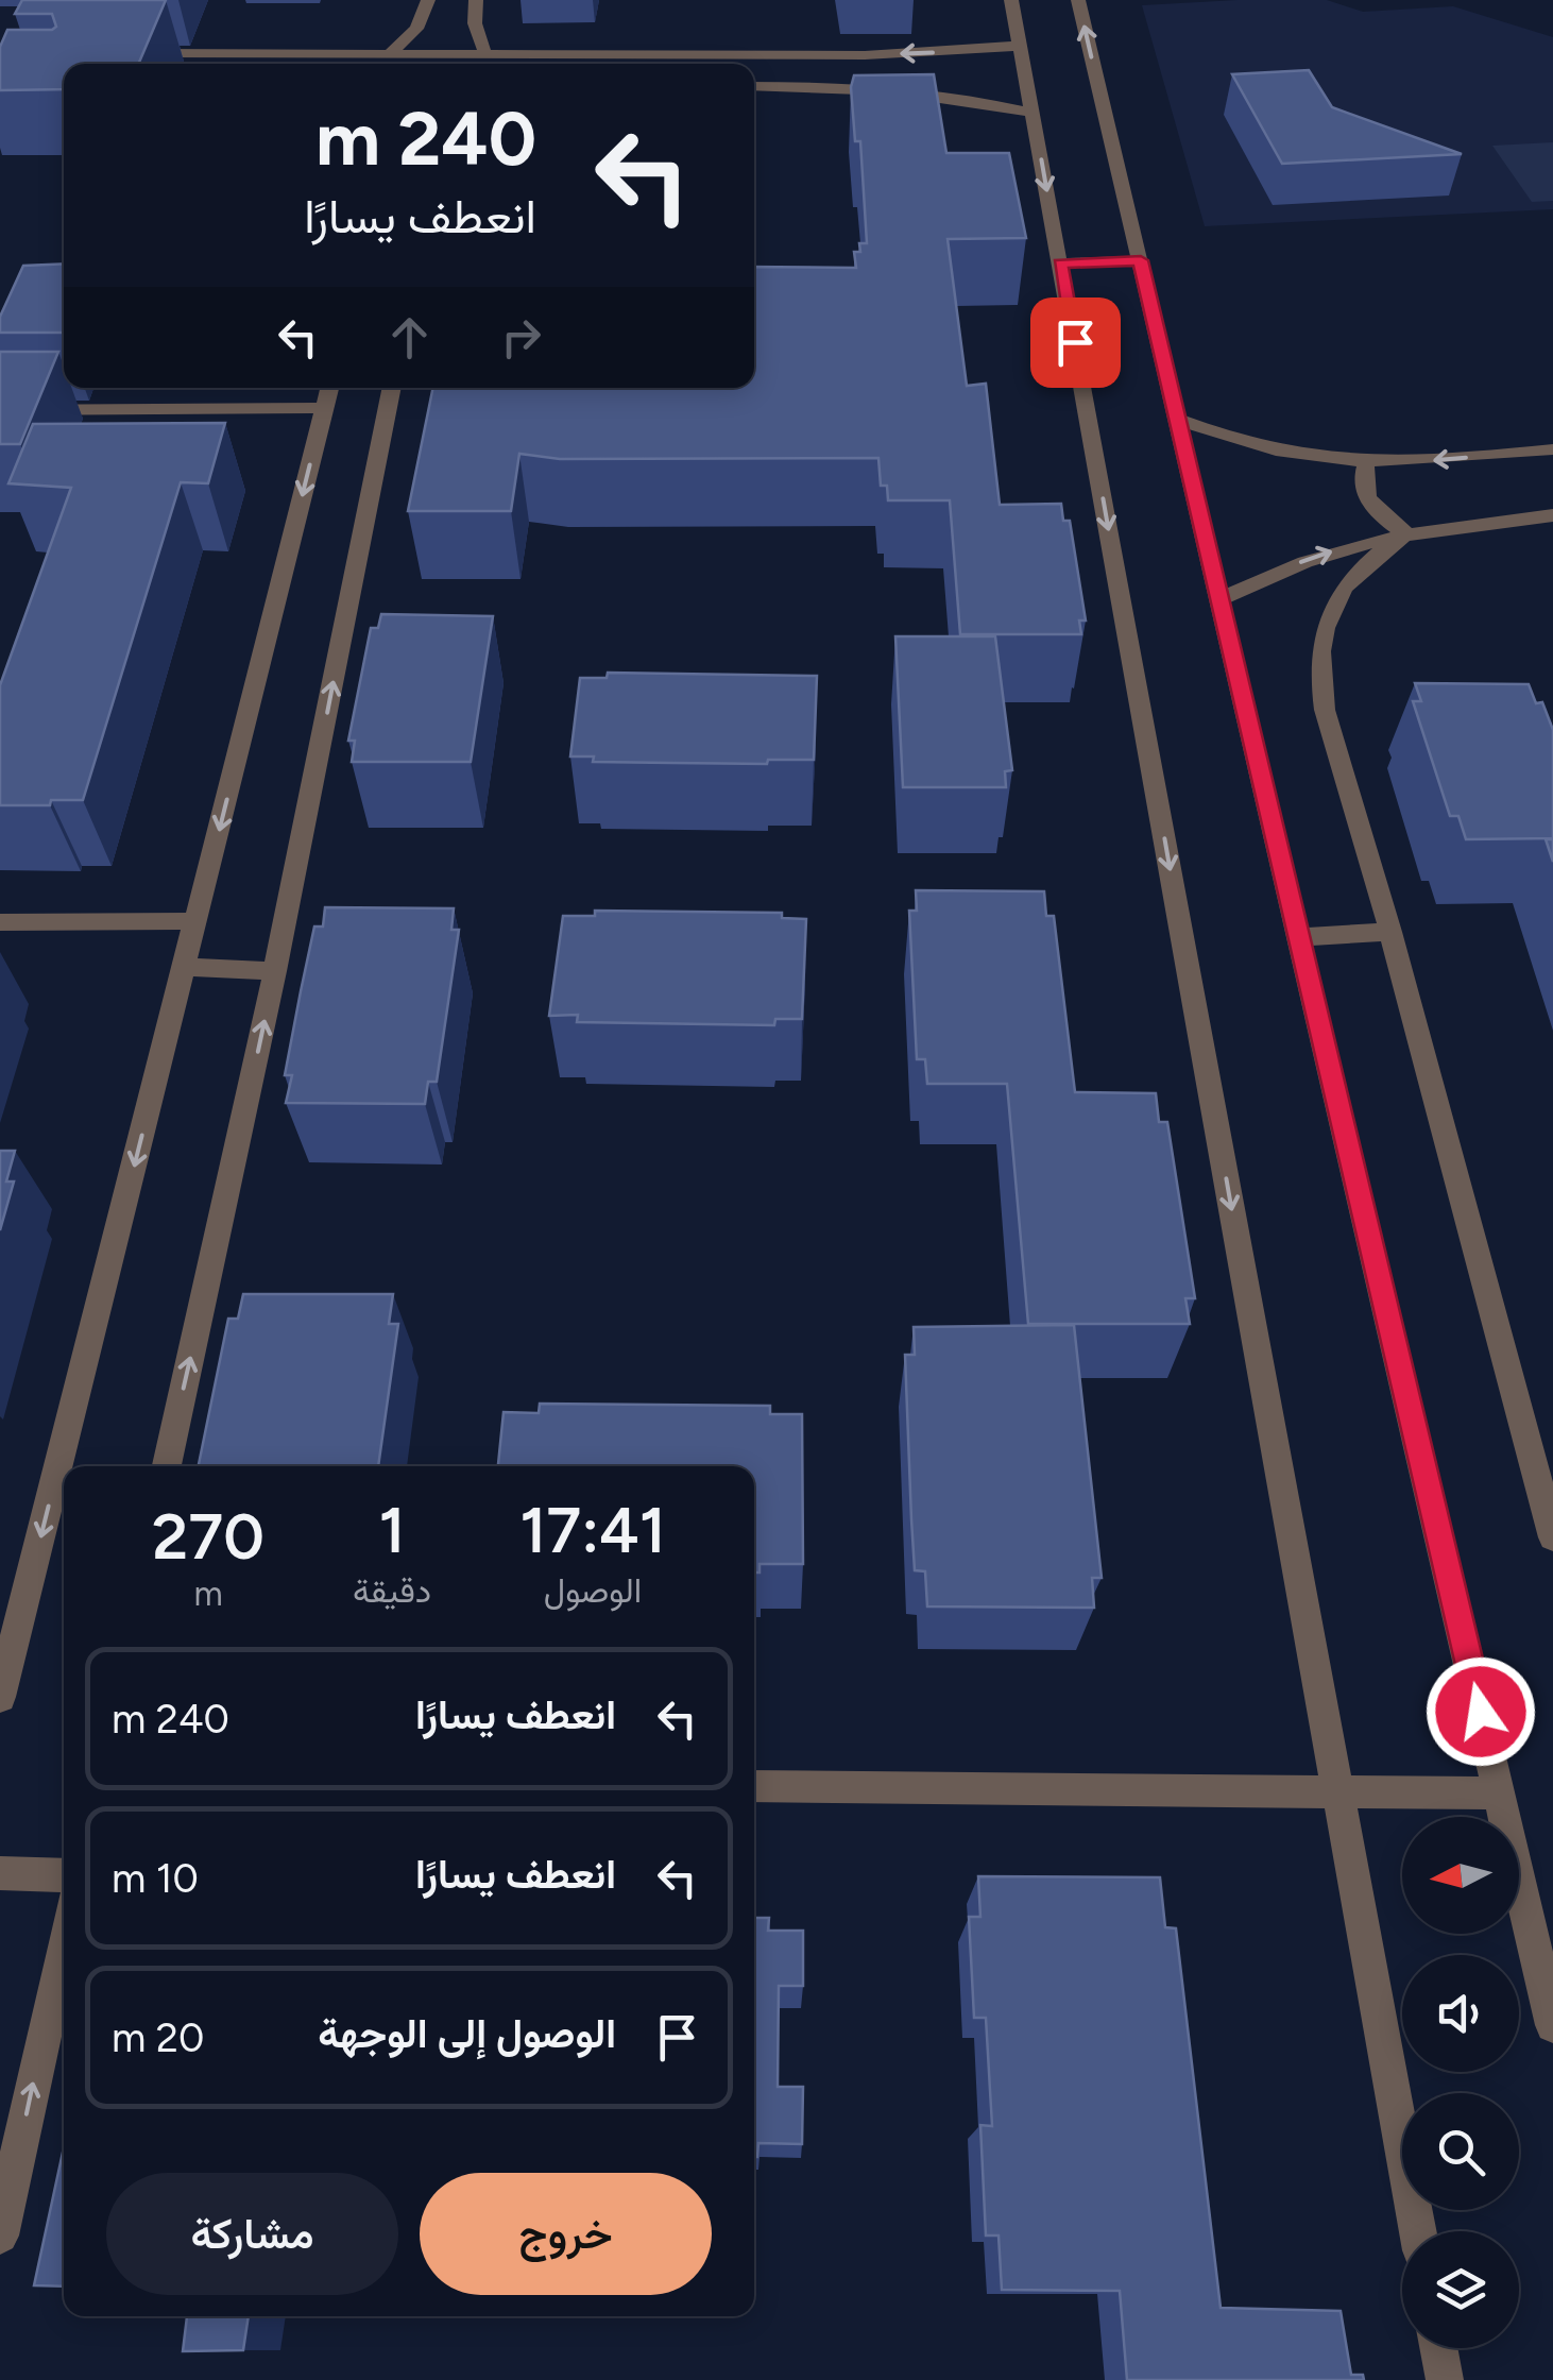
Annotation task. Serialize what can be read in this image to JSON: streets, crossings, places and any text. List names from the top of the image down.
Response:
{
  "north": "left",
  "page": {
    "turn": ["240 m", "انعطف يسارًا"],
    "eta": [
      "17:41",
      "الوصول",
      "1",
      "دقيقة",
      "270",
      "m"
    ],
    "list": [
      {
        "name": "انعطف يسارًا",
        "value": "240 m"
      },
      {
        "name": "انعطف يسارًا",
        "value": "10 m"
      },
      {
        "name": "الوصول إلى الوجهة",
        "value": "20 m"
      }
    ],
    "buttons": ["خروج", "مشاركة"]
  }
}
